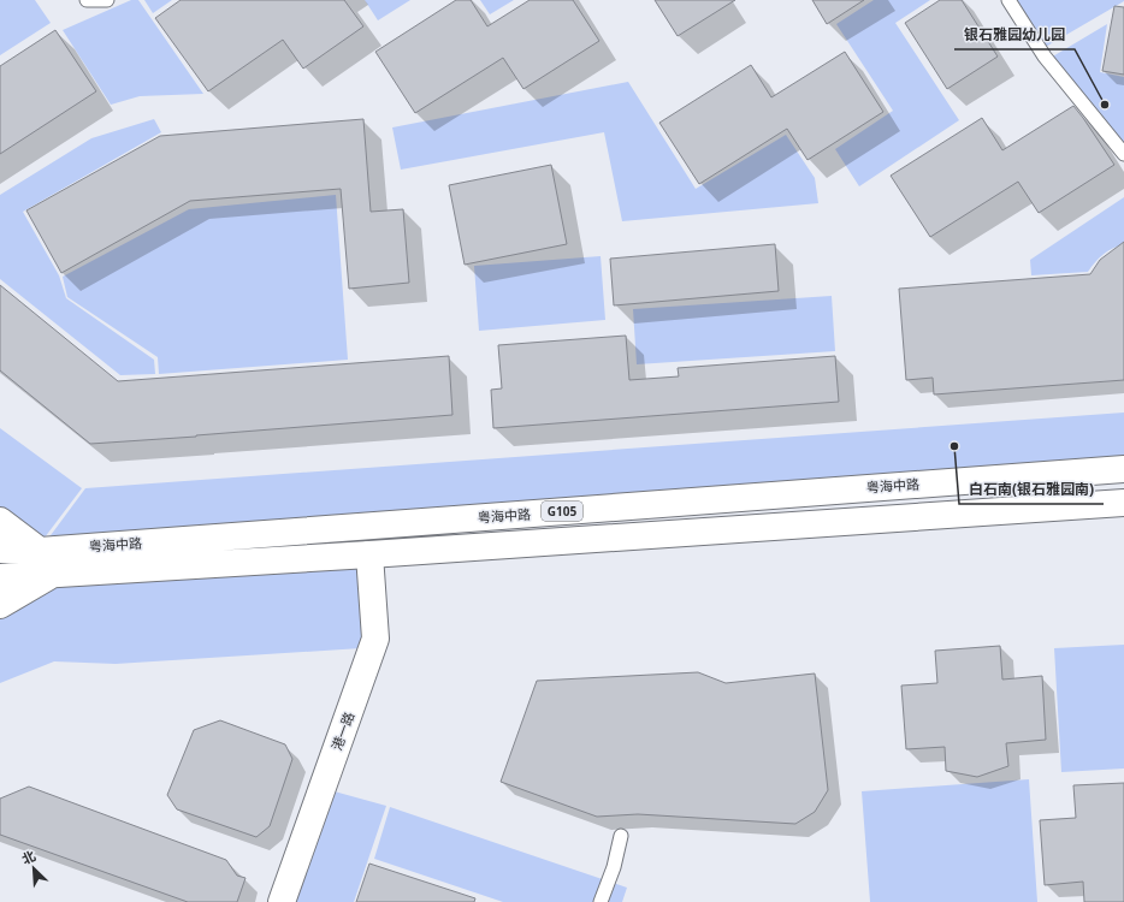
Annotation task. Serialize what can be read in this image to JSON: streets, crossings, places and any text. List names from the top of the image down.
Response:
{
  "streets": {
    "main road": ["粤海中路", "G105", "港一路"]
  },
  "crossings": [
    ["粤海中路", "港一路"]
  ],
  "places": ["银石雅园幼儿园", "白石南(银石雅园南)"],
  "north": "top left"
}
